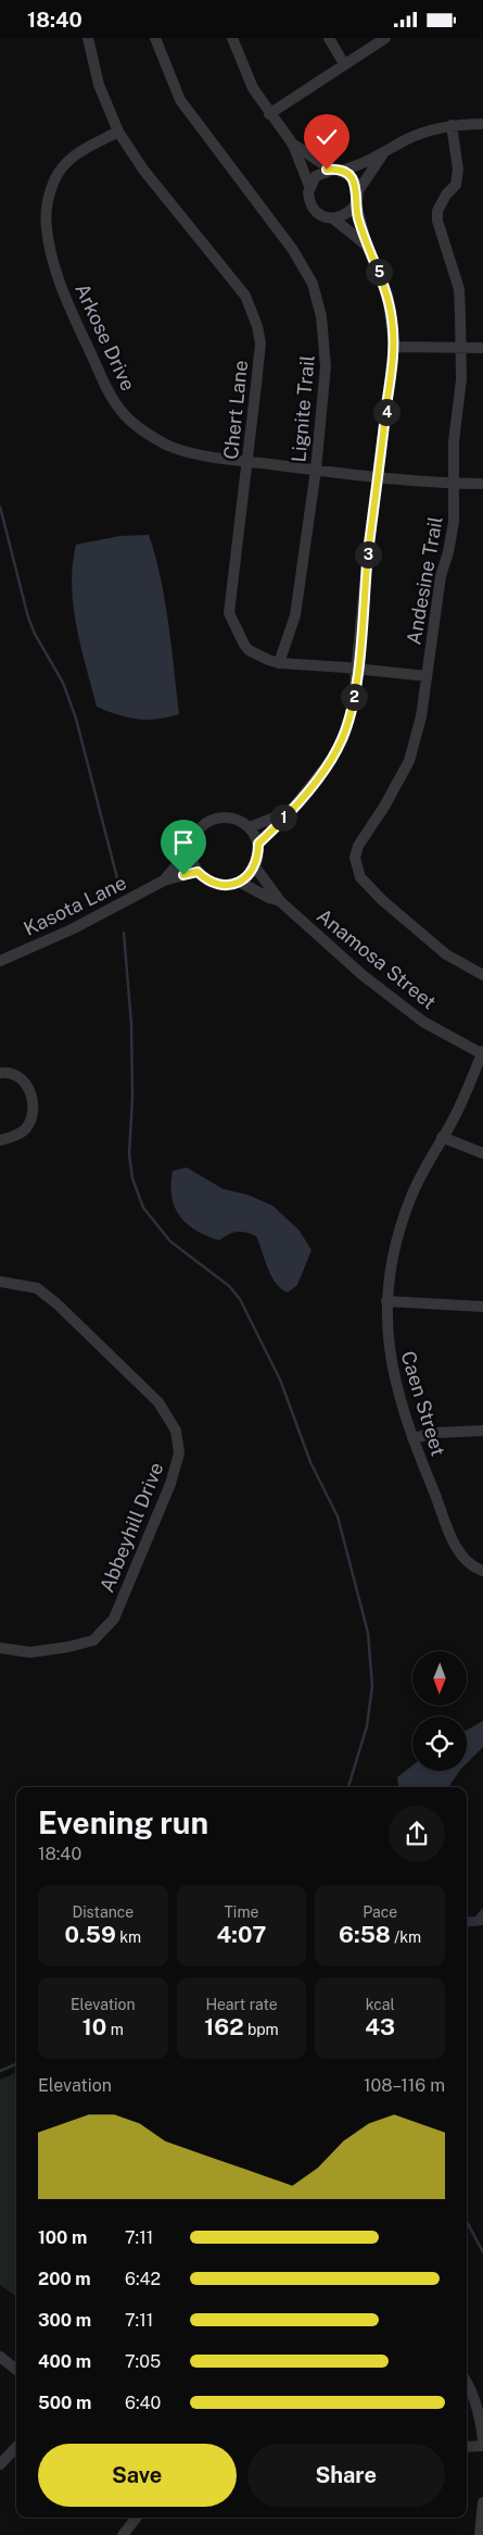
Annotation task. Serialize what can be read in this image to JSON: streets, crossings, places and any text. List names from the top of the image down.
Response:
{
  "streets": {
    "street": [
      "Arkose Drive",
      "Lignite Trail",
      "Chert Lane",
      "Andesine Trail",
      "Kasota Lane",
      "Anamosa Street",
      "Caen Street",
      "Abbeyhill Drive"
    ]
  },
  "crossings": [
    ["Arkose Drive", "Lignite Trail"],
    ["Arkose Drive", "Chert Lane"],
    ["Arkose Drive", "Andesine Trail"],
    ["Lignite Trail", "Chert Lane"],
    ["Chert Lane", "Andesine Trail"],
    ["Kasota Lane", "Anamosa Street"],
    ["Anamosa Street", "Caen Street"]
  ],
  "north": "bottom",
  "page": {
    "status": "18:40",
    "pins": [
      "5",
      "4",
      "3",
      "2",
      "1"
    ],
    "heading": ["Evening run", "18:40"],
    "stats": [
      ["Distance", "0.59 km"],
      ["Time", "4:07"],
      ["Pace", "6:58 /km"],
      ["Elevation", "10 m"],
      ["Heart rate", "162 bpm"],
      ["kcal", "43"]
    ],
    "chart": ["Elevation", "108–116 m"],
    "list": [
      {
        "name": "100 m",
        "note": "7:11"
      },
      {
        "name": "200 m",
        "note": "6:42"
      },
      {
        "name": "300 m",
        "note": "7:11"
      },
      {
        "name": "400 m",
        "note": "7:05"
      },
      {
        "name": "500 m",
        "note": "6:40"
      }
    ],
    "buttons": ["Save", "Share"]
  }
}
